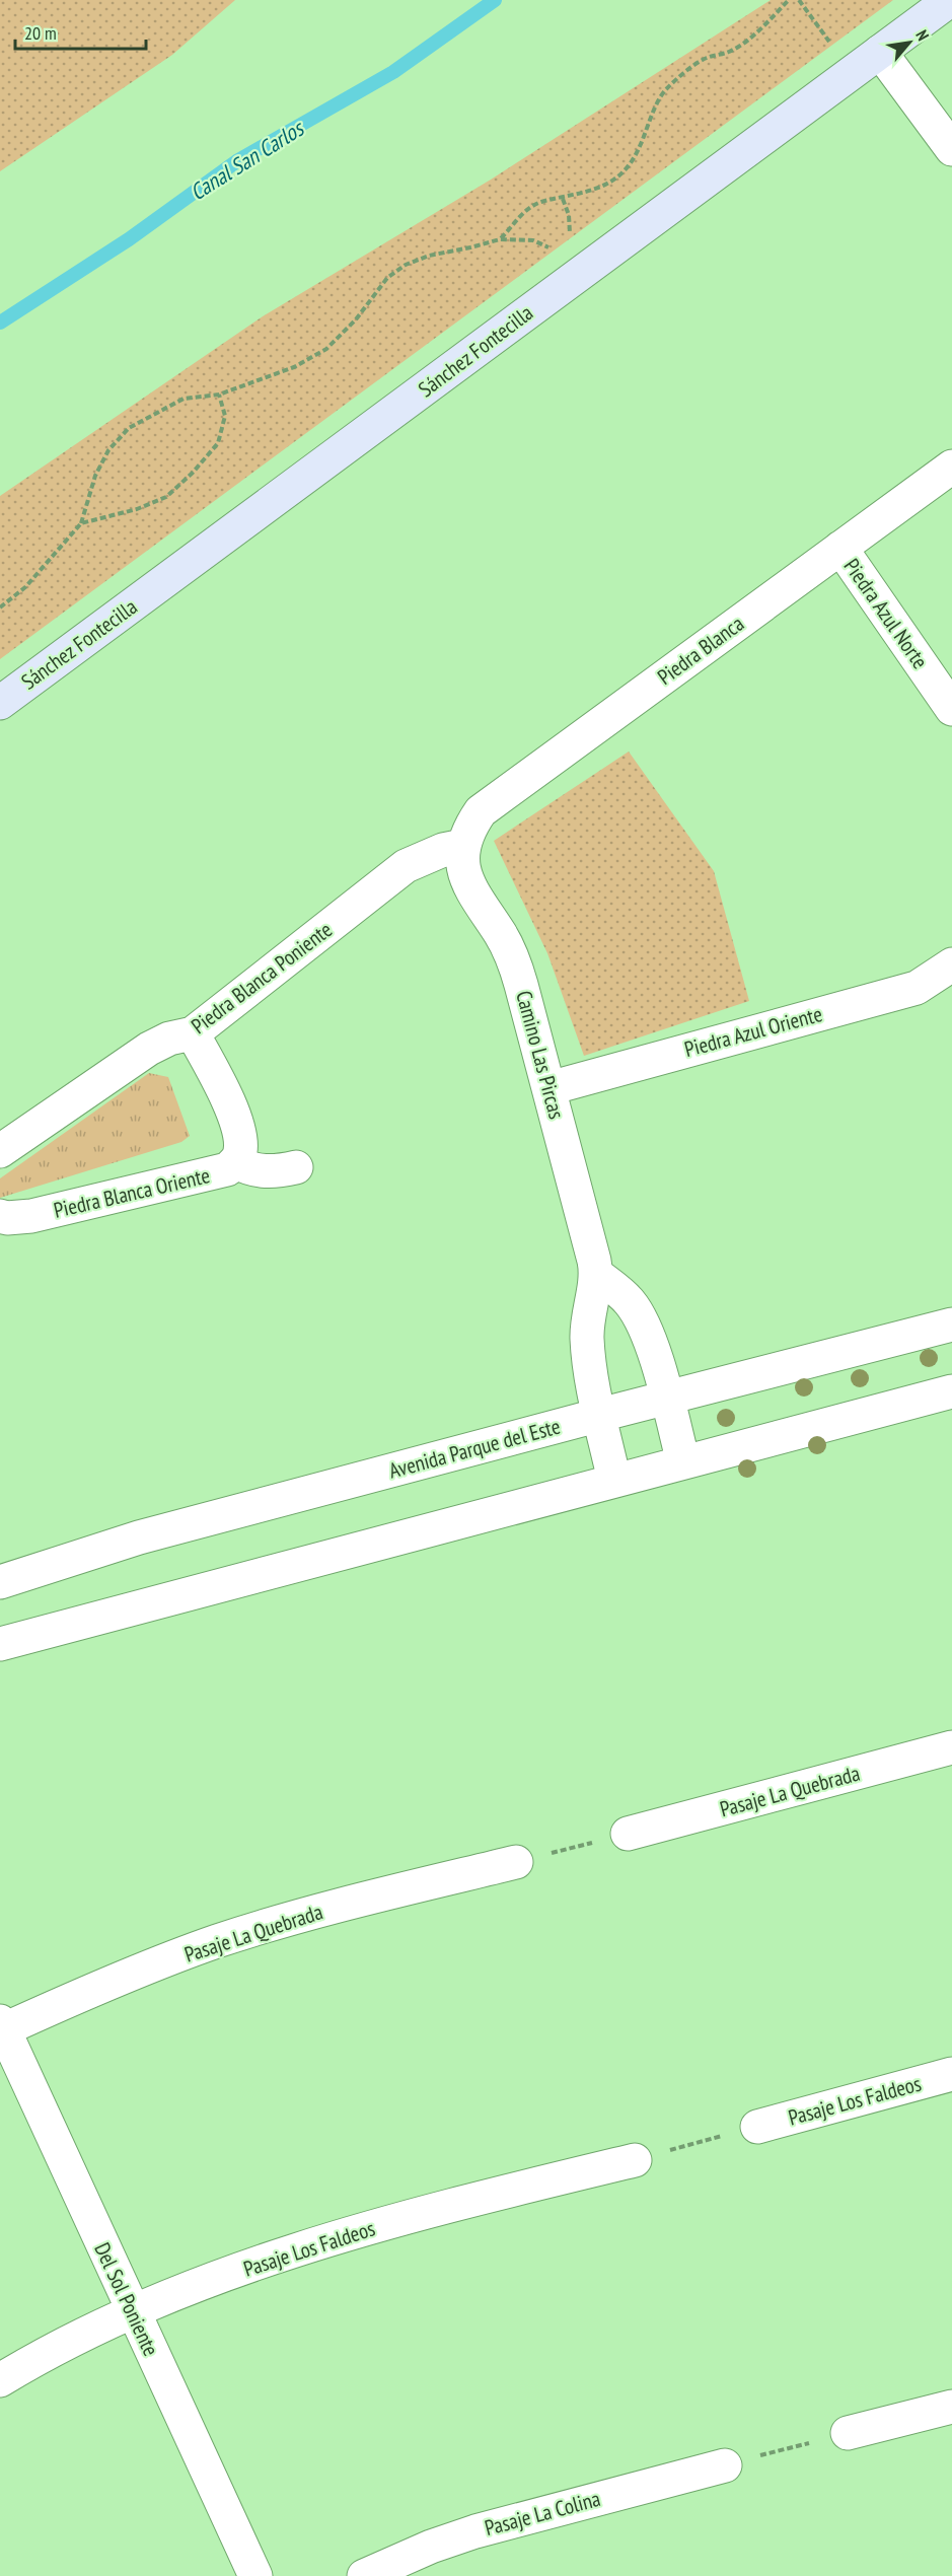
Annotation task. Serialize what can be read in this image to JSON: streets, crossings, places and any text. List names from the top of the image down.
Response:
{
  "streets": {
    "street": [
      "Sánchez Fontecilla",
      "Piedra Azul Norte",
      "Piedra Blanca",
      "Piedra Blanca Poniente",
      "Piedra Azul Oriente",
      "Camino Las Pircas",
      "Piedra Blanca Oriente",
      "Avenida Parque del Este",
      "Pasaje La Quebrada",
      "Pasaje Los Faldeos",
      "Del Sol Poniente",
      "Pasaje La Colina"
    ]
  },
  "crossings": [
    ["Piedra Azul Norte", "Piedra Blanca"],
    ["Piedra Blanca", "Piedra Blanca Poniente"],
    ["Piedra Blanca", "Camino Las Pircas"],
    ["Piedra Blanca Poniente", "Camino Las Pircas"],
    ["Piedra Azul Oriente", "Camino Las Pircas"],
    ["Camino Las Pircas", "Avenida Parque del Este"],
    ["Pasaje La Quebrada", "Del Sol Poniente"],
    ["Pasaje Los Faldeos", "Del Sol Poniente"]
  ],
  "water": ["Canal San Carlos"],
  "scale_bar": "20 m",
  "north": "top right"
}
